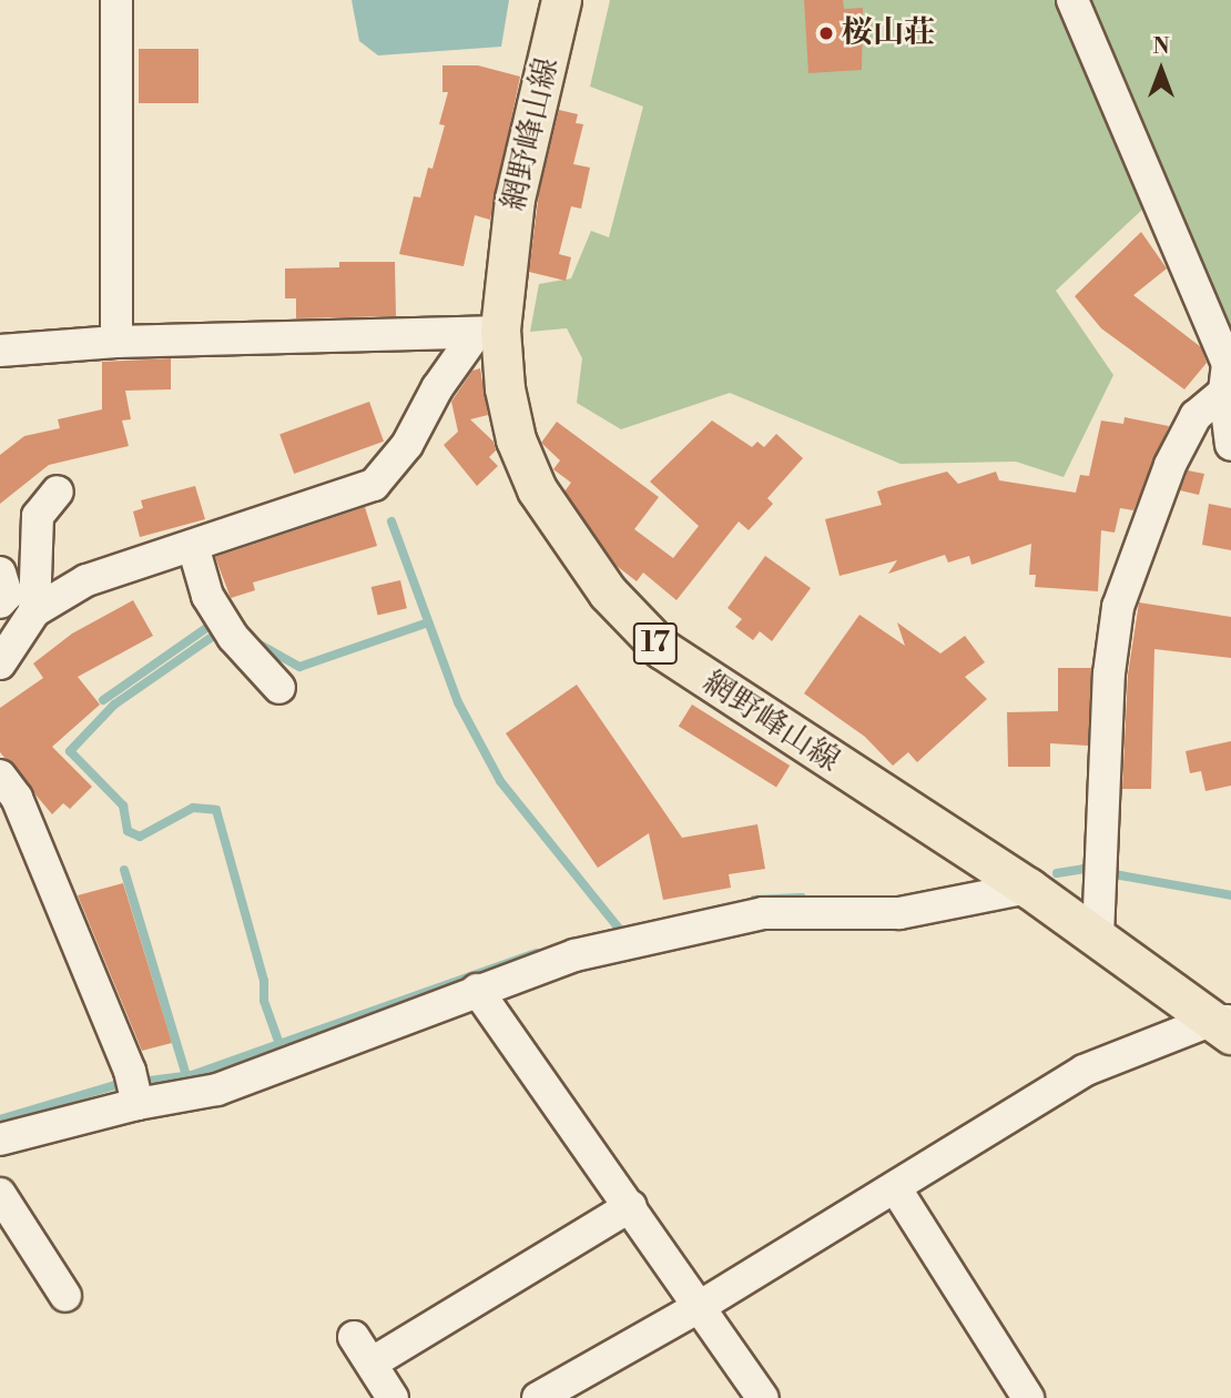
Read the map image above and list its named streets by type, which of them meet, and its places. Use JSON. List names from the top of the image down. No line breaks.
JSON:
{"streets":{"main road":["網野峰山線","17"]},"places":["桜山荘"],"north":"top"}
